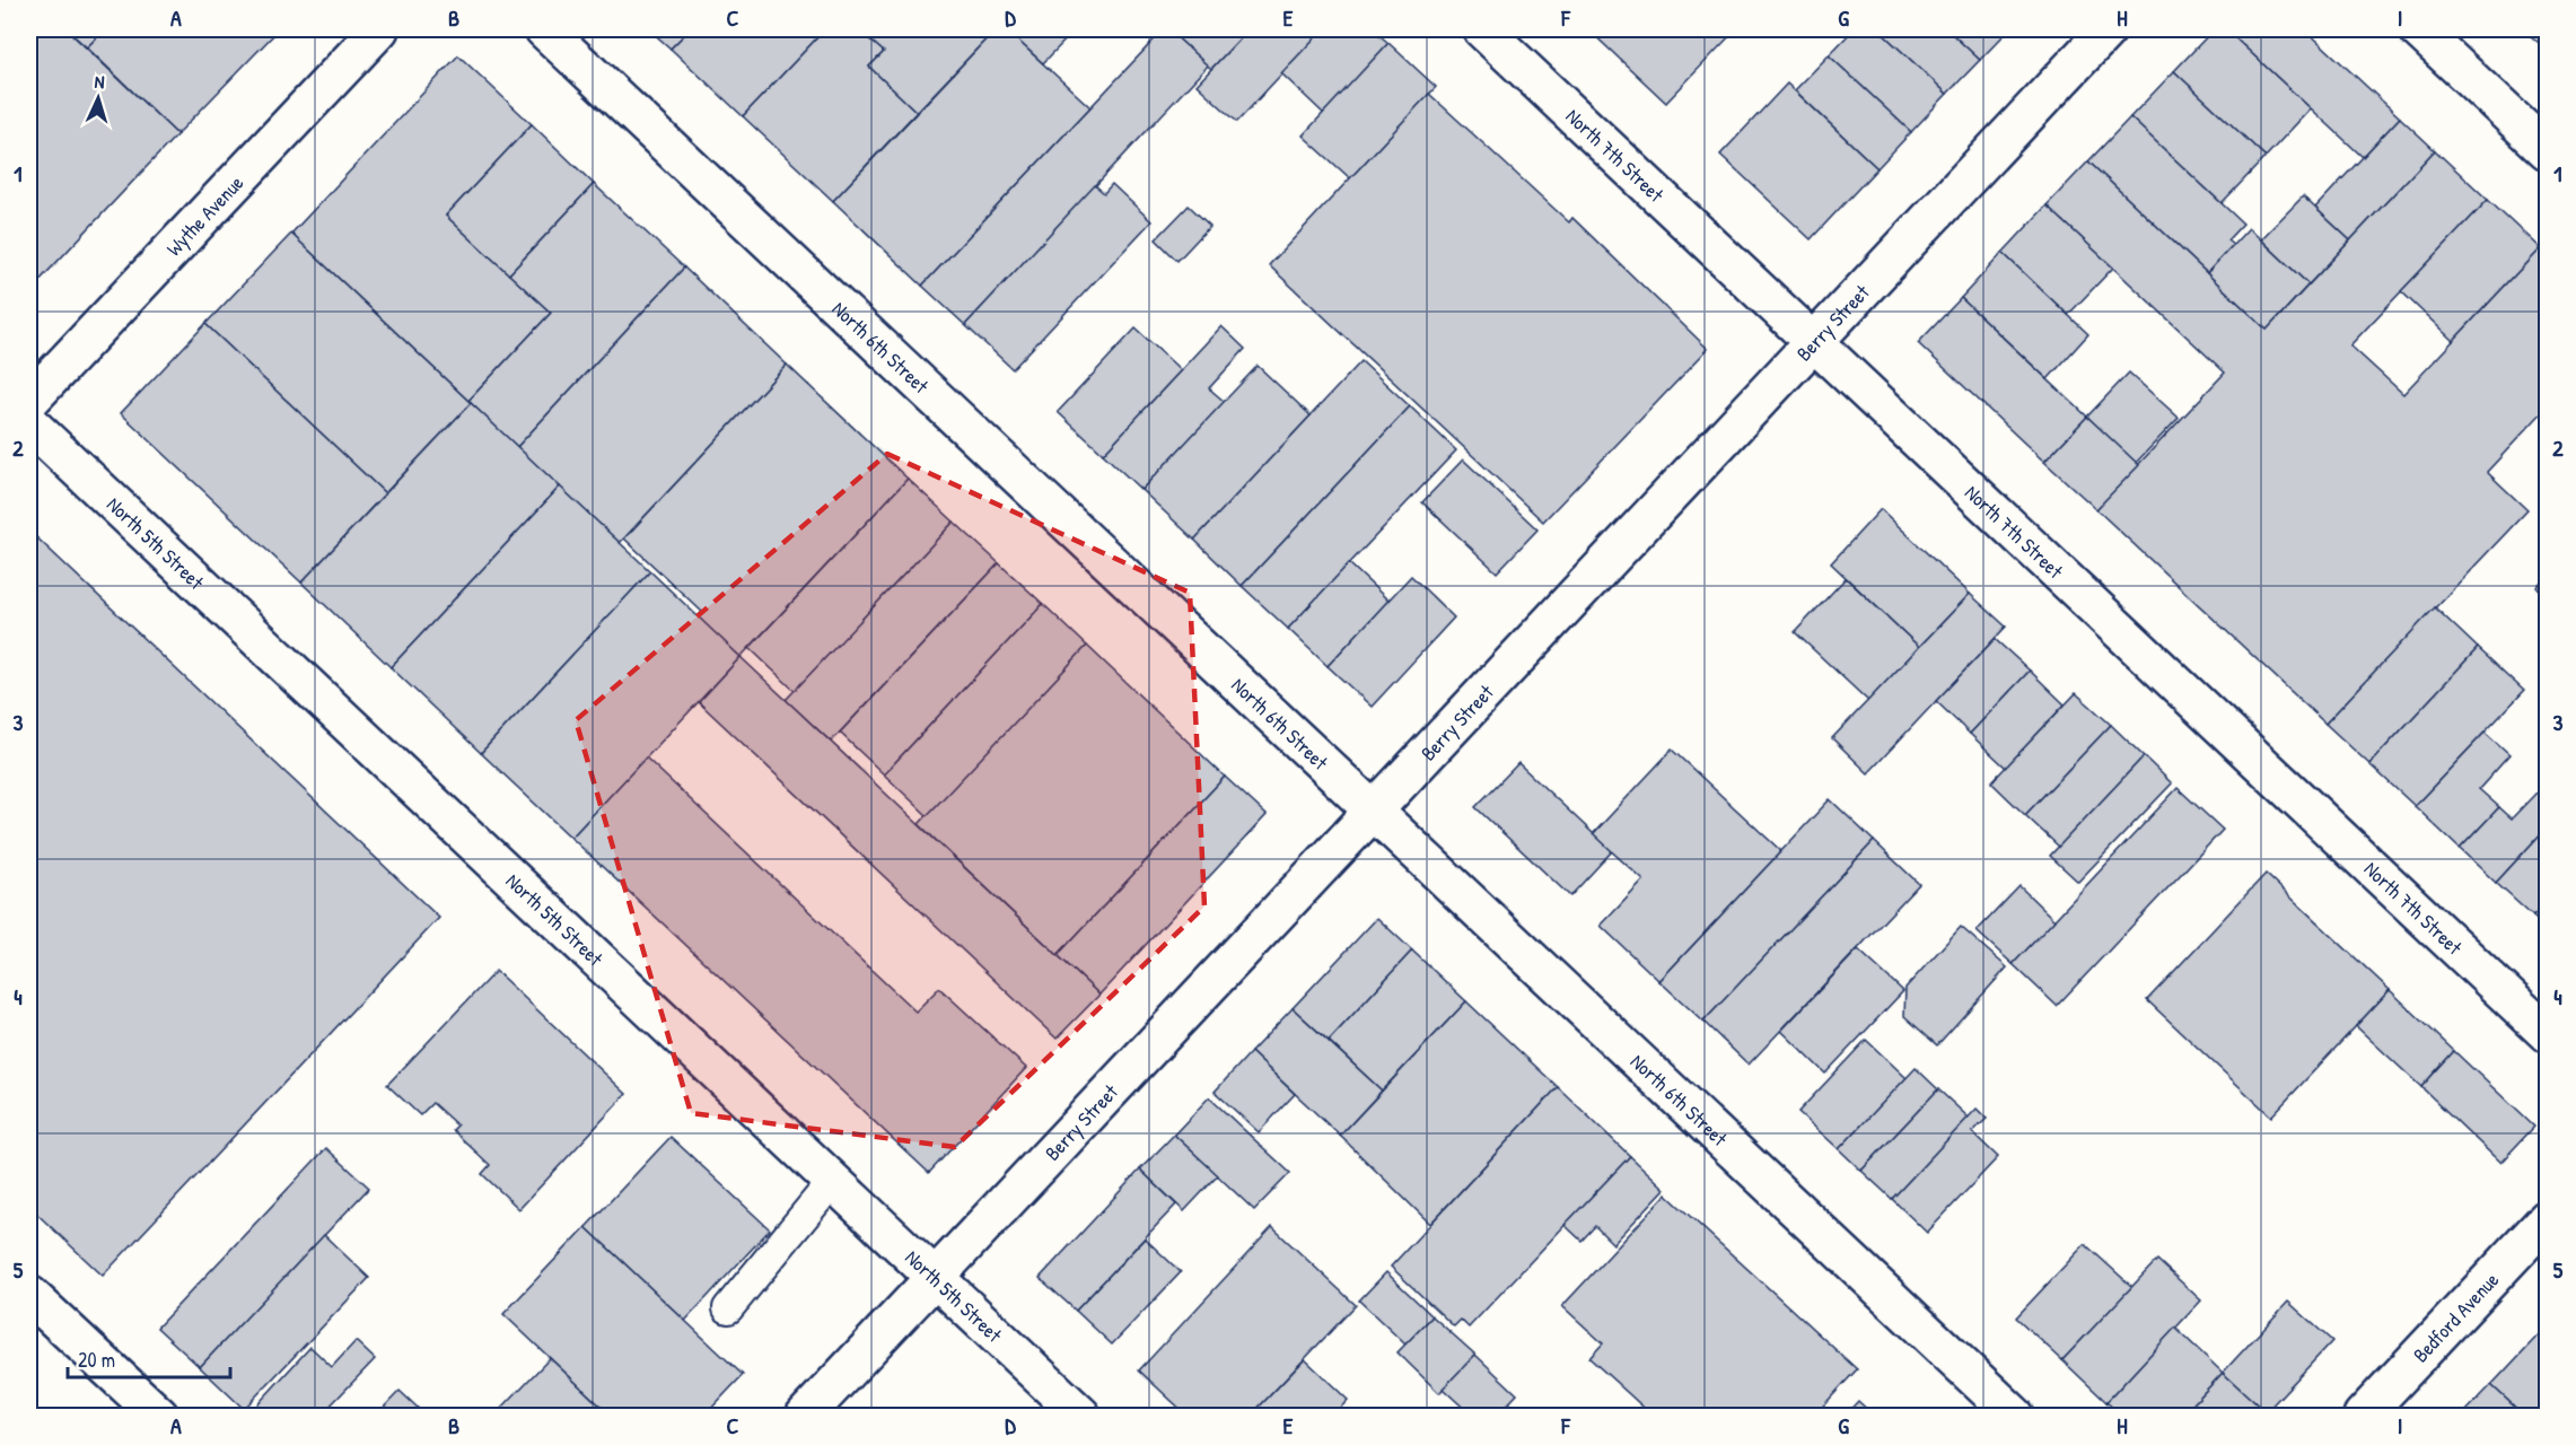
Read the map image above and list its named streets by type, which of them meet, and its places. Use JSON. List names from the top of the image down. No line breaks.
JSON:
{"streets":{"street":["North 7th Street","Wythe Avenue","Berry Street","North 6th Street","North 5th Street","Bedford Avenue"]},"crossings":[["North 7th Street","Berry Street"],["Berry Street","North 6th Street"],["Berry Street","North 5th Street"]],"scale_bar":"20 m","north":"top","grid":{"columns":["A","B","C","D","E","F","G","H","I"],"rows":["1","2","3","4","5"]}}
